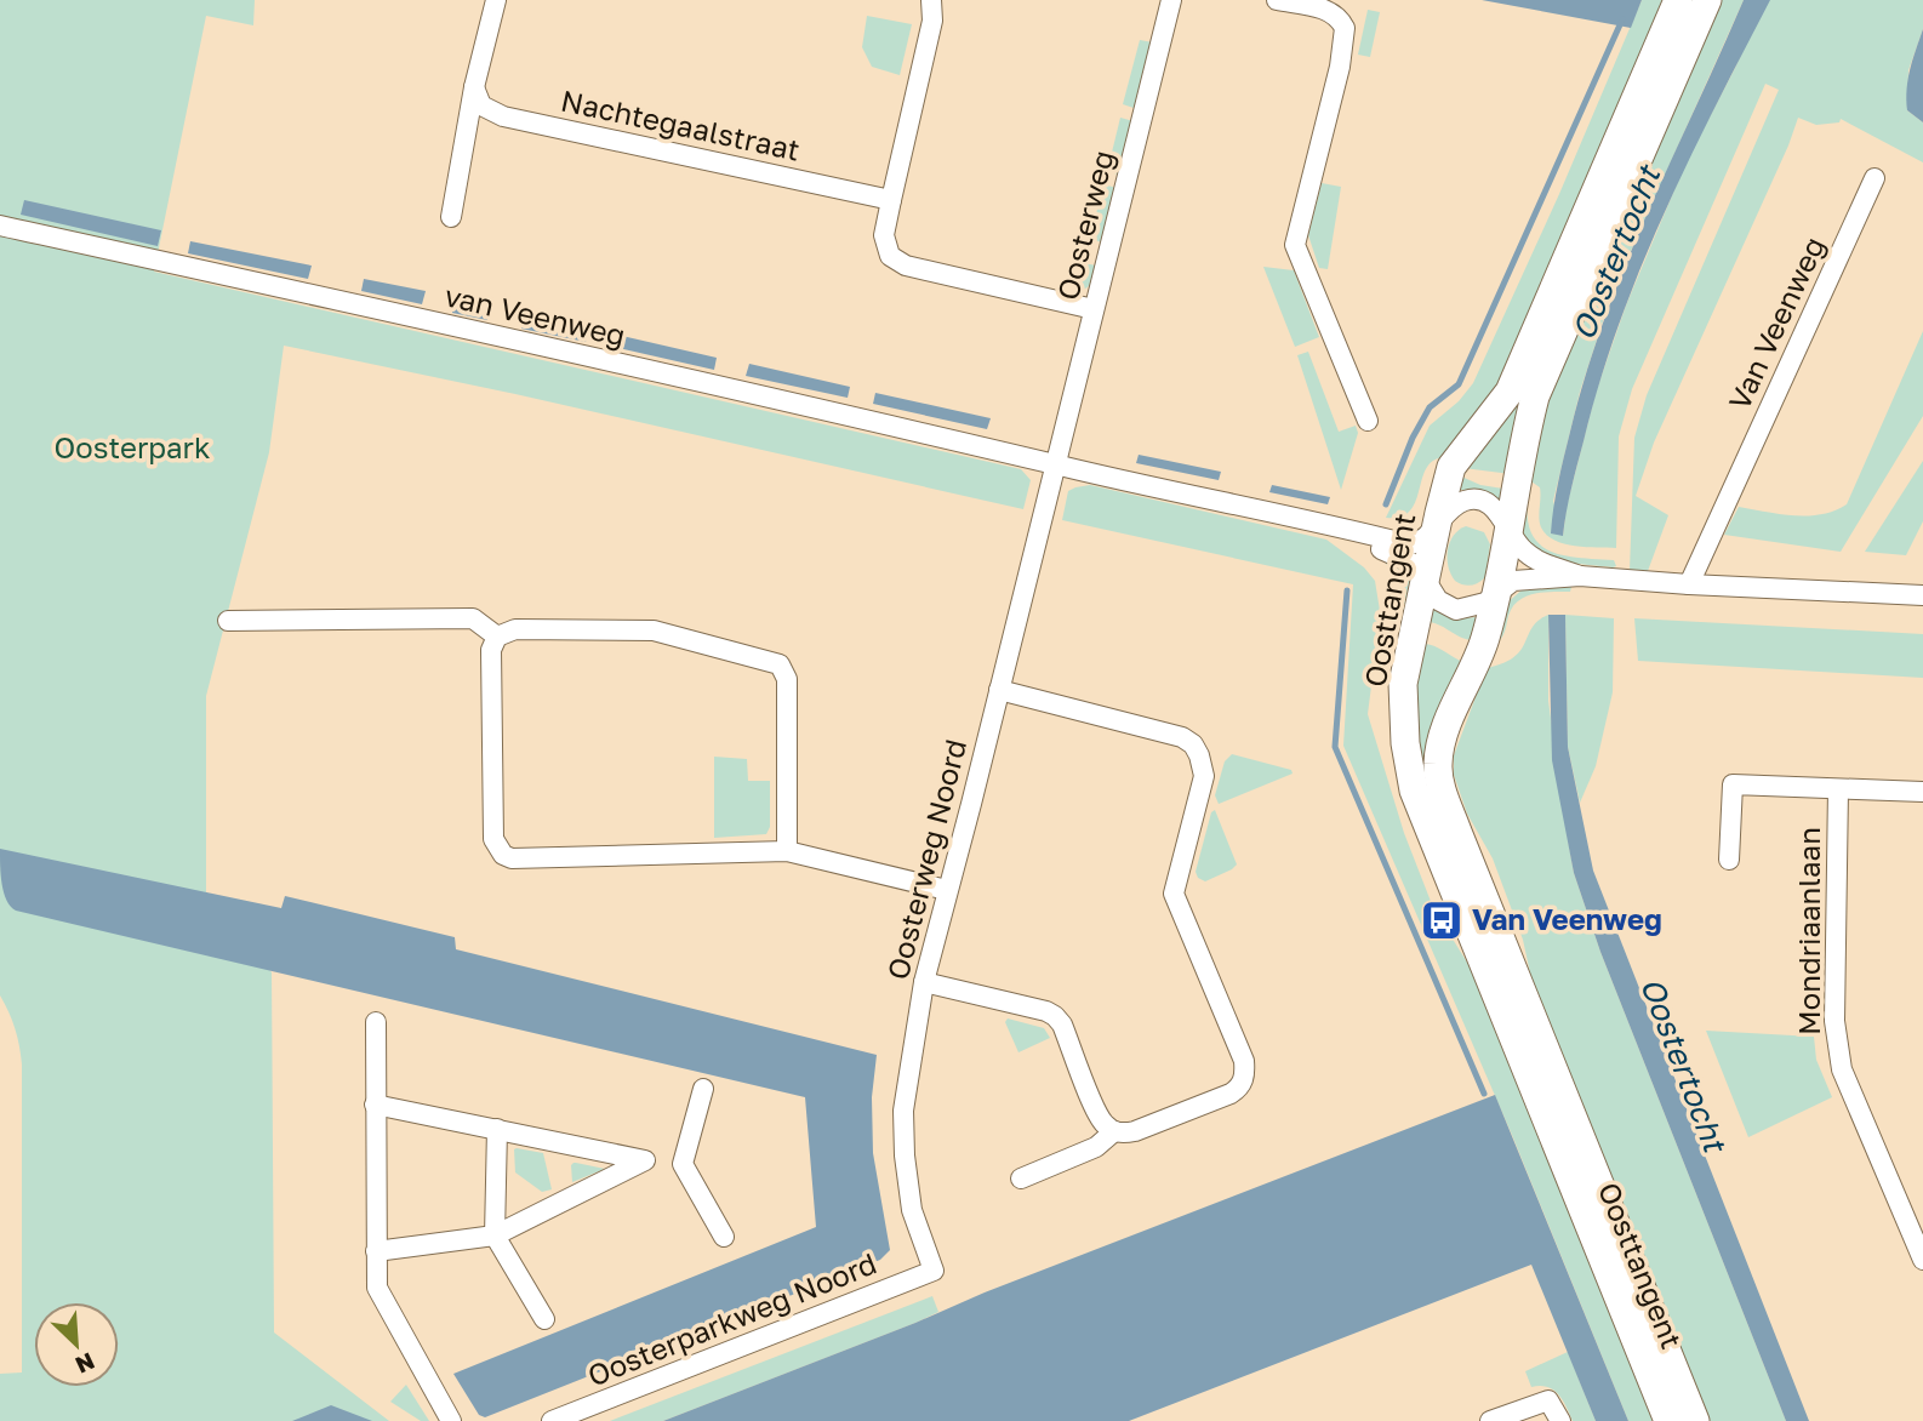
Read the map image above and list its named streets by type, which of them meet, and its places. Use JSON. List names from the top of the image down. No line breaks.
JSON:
{"streets":{"main road":["Oosttangent"],"street":["Nachtegaalstraat","Oosterweg","van Veenweg","Van Veenweg","Oosterweg Noord","Mondriaanlaan","Oosterparkweg Noord"]},"crossings":[["Oosterweg","van Veenweg"],["Oosterweg","Oosterweg Noord"],["van Veenweg","Oosterweg Noord"],["Oosterweg Noord","Oosterparkweg Noord"]],"water":["Oostertocht"],"parks":["Oosterpark"],"places":{"bus stop":["Van Veenweg"]},"north":"bottom right"}
